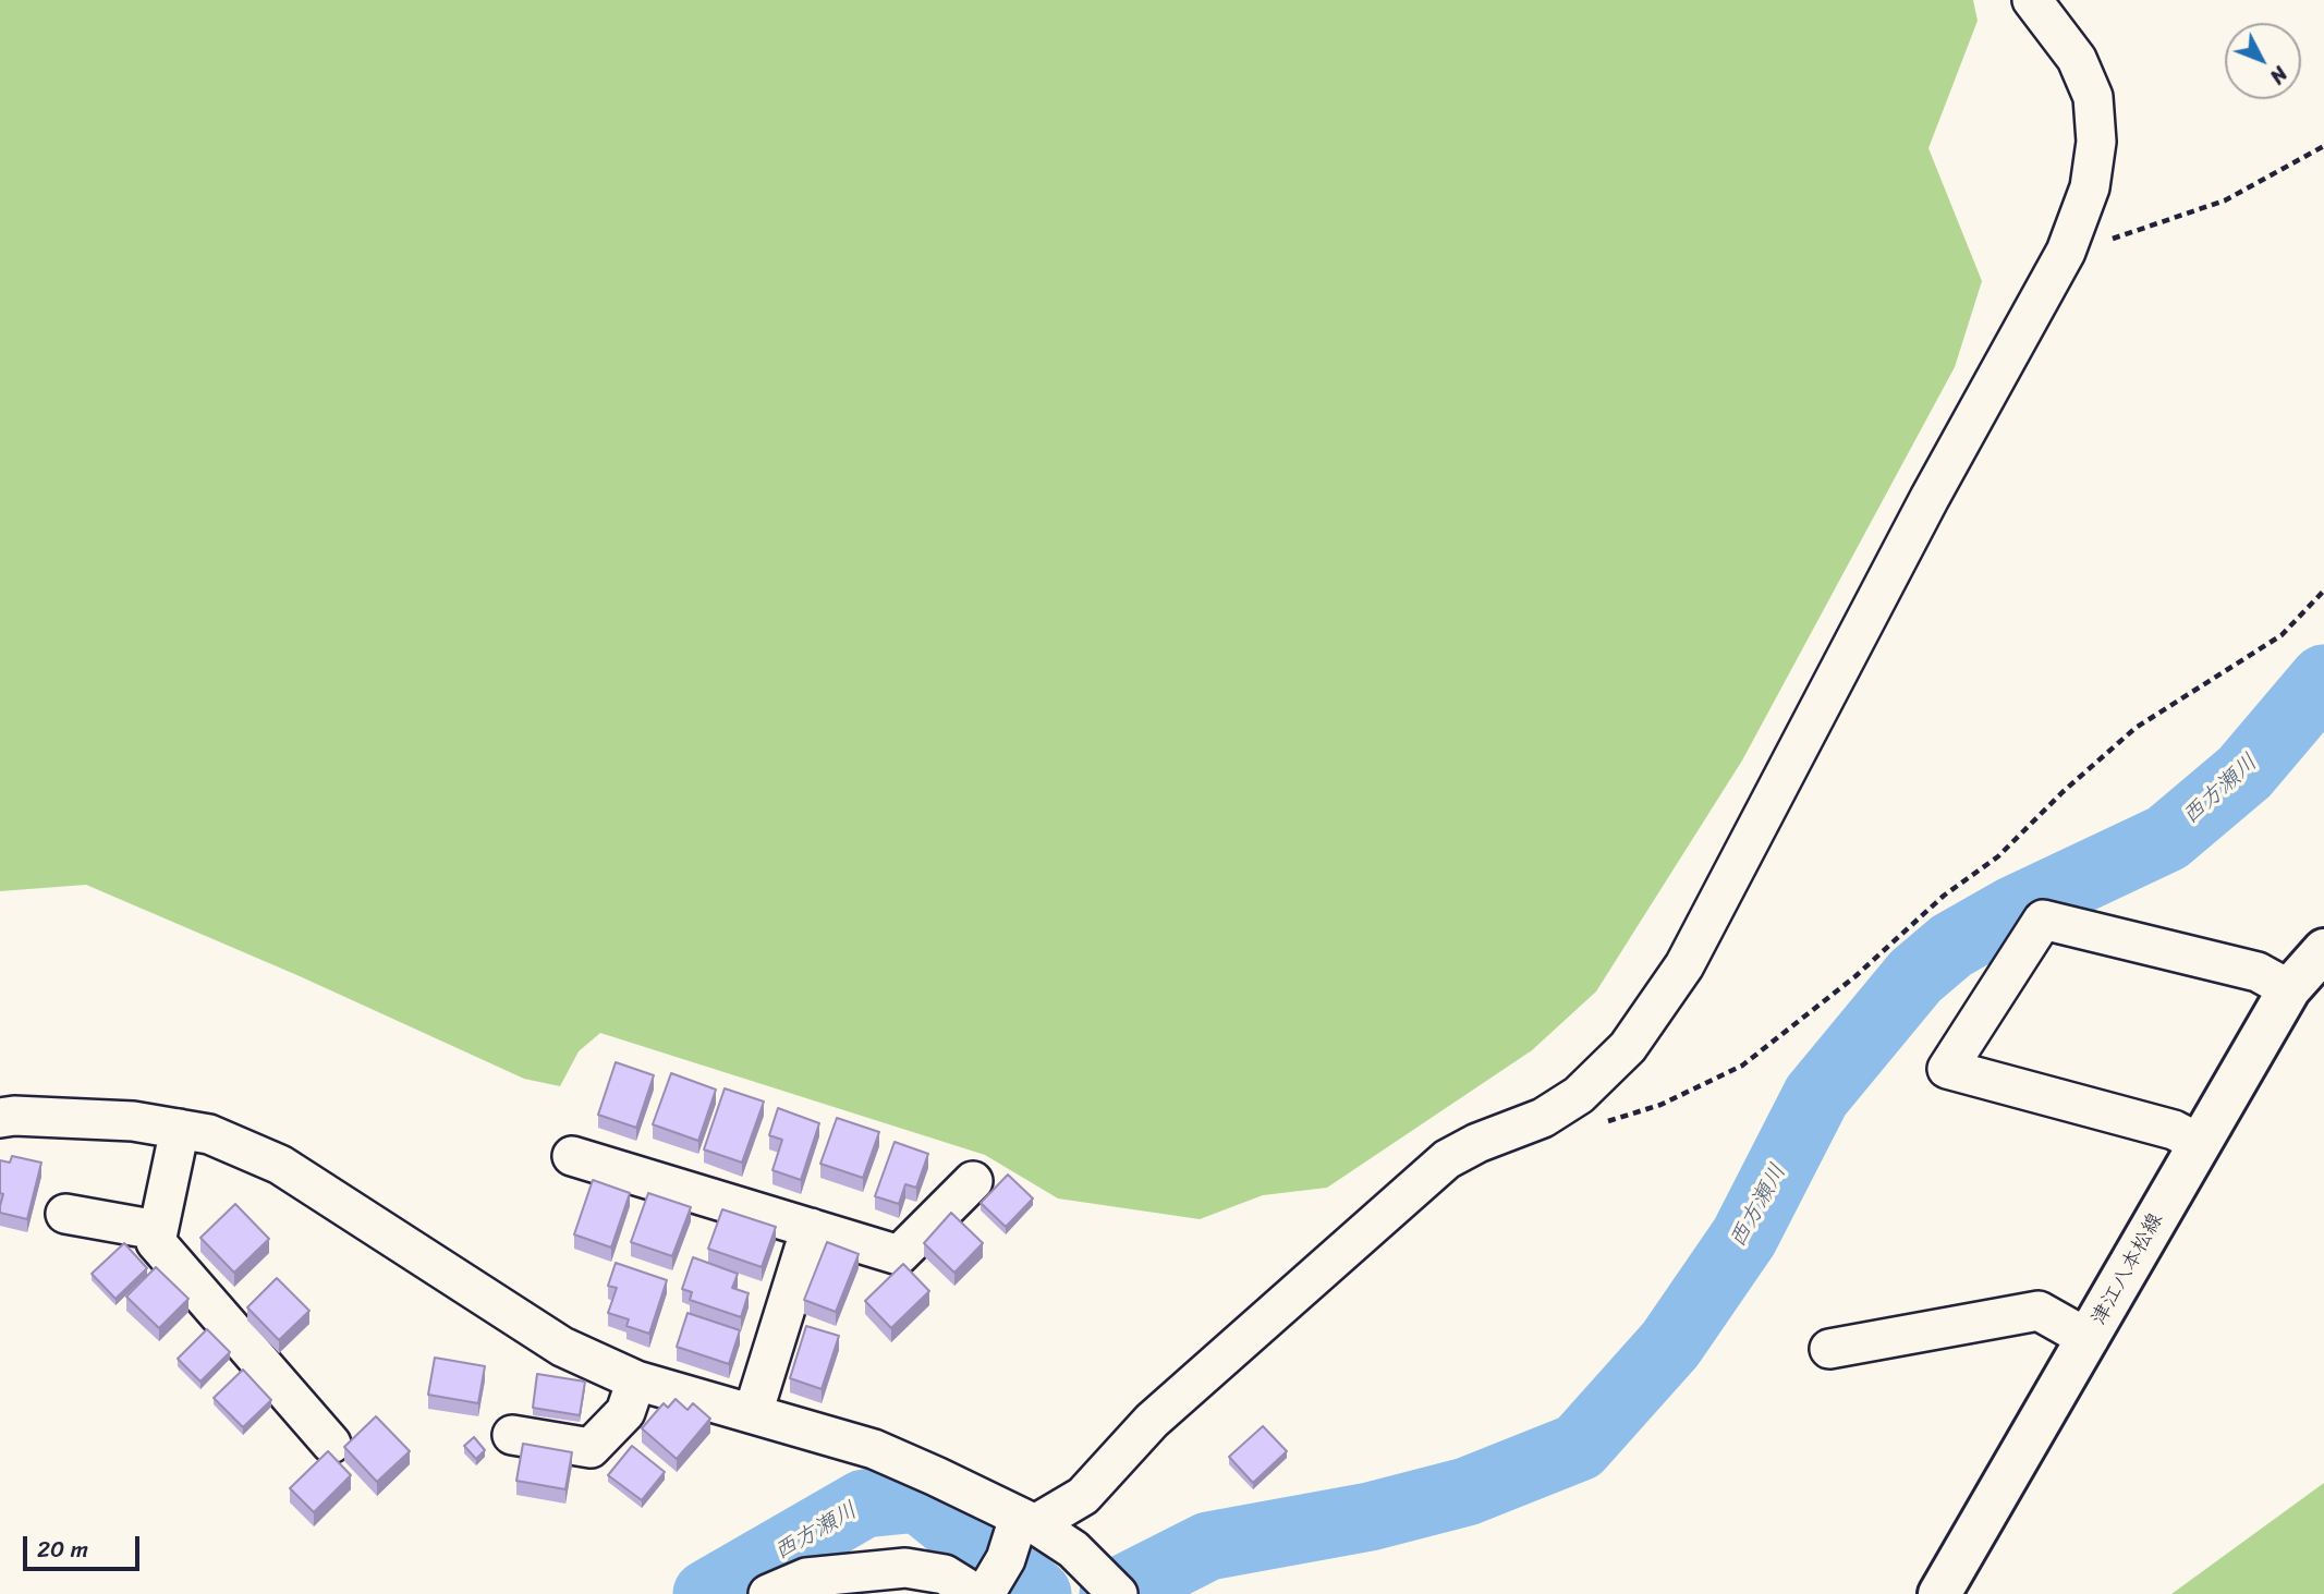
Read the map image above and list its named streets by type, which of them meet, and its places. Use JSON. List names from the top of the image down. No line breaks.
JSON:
{"streets":{"main road":["津江八本松線"]},"water":["西方瀬川"],"scale_bar":"20 m","north":"bottom right"}
